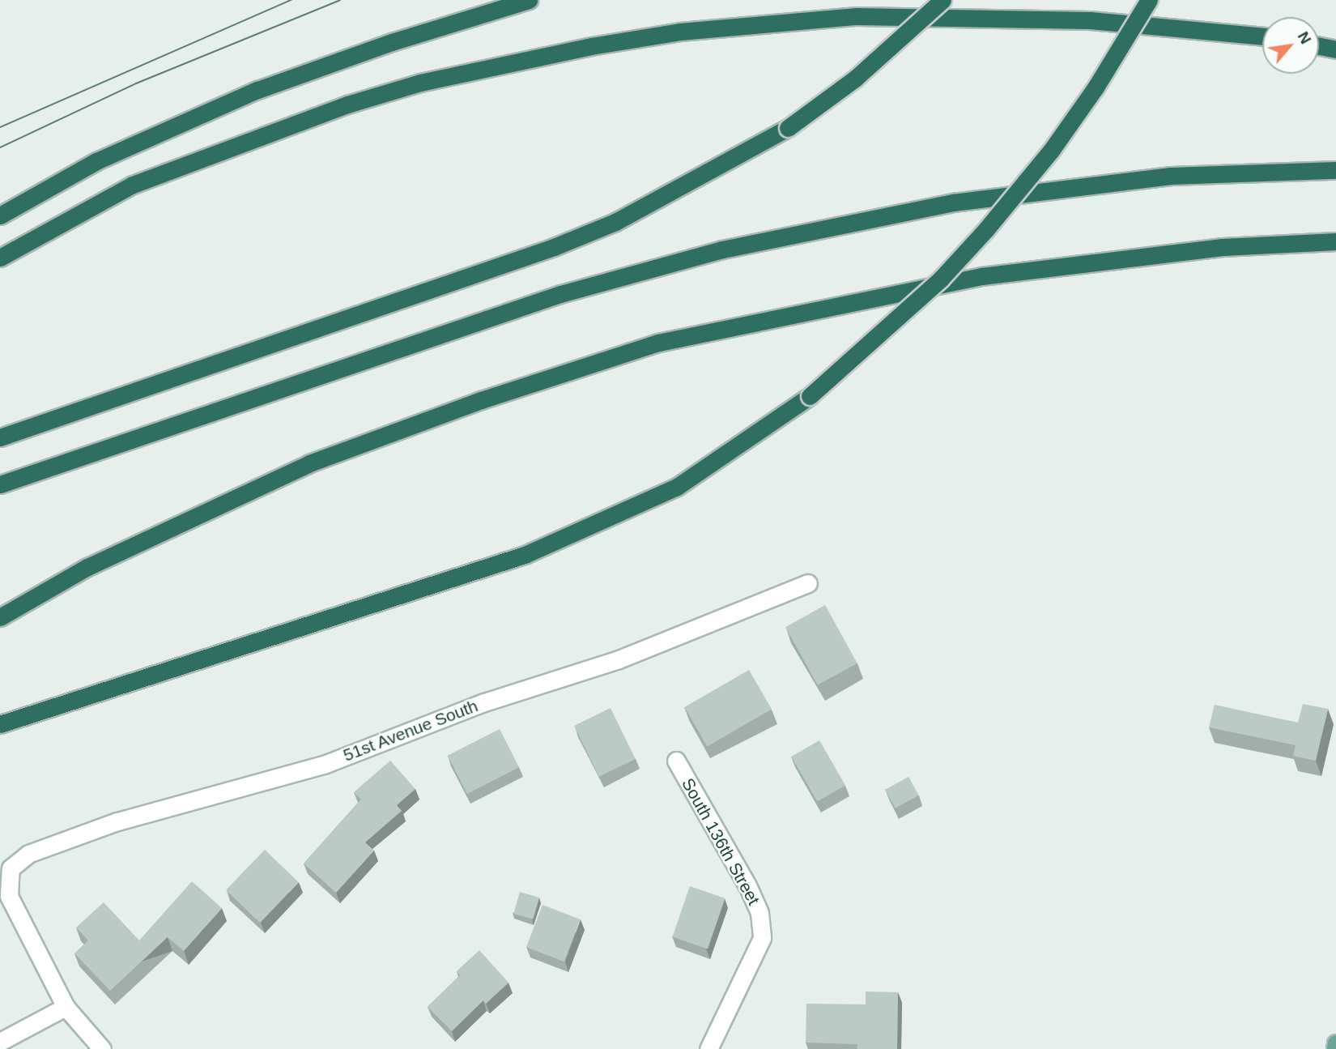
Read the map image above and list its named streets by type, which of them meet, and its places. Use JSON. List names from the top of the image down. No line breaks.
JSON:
{"streets":{"street":["51st Avenue South","South 136th Street"]},"north":"top right"}
